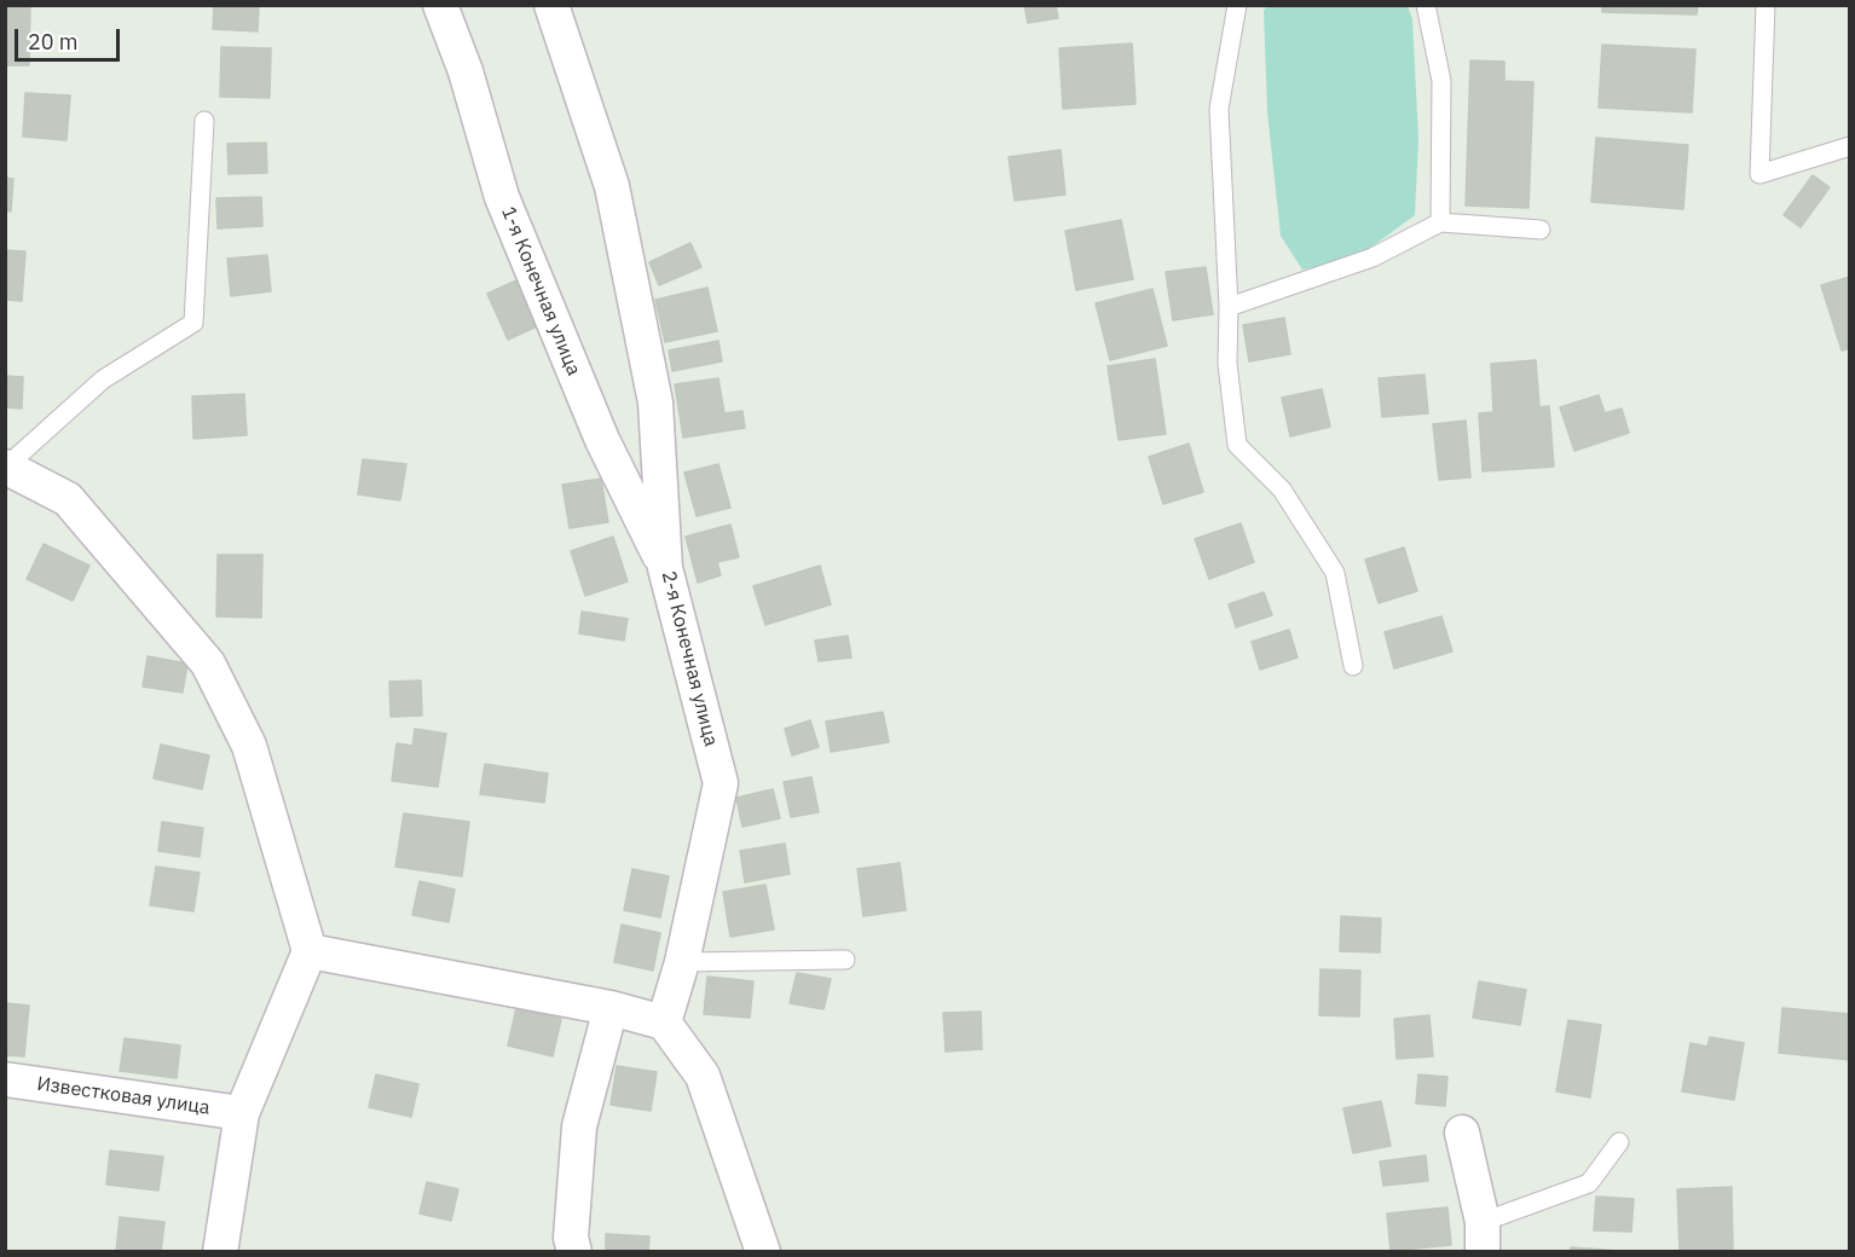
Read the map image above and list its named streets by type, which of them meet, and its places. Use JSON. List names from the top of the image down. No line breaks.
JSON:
{"streets":{"street":["1-я Конечная улица","2-я Конечная улица","Известковая улица"]},"crossings":[["1-я Конечная улица","2-я Конечная улица"]],"scale_bar":"20 m"}
